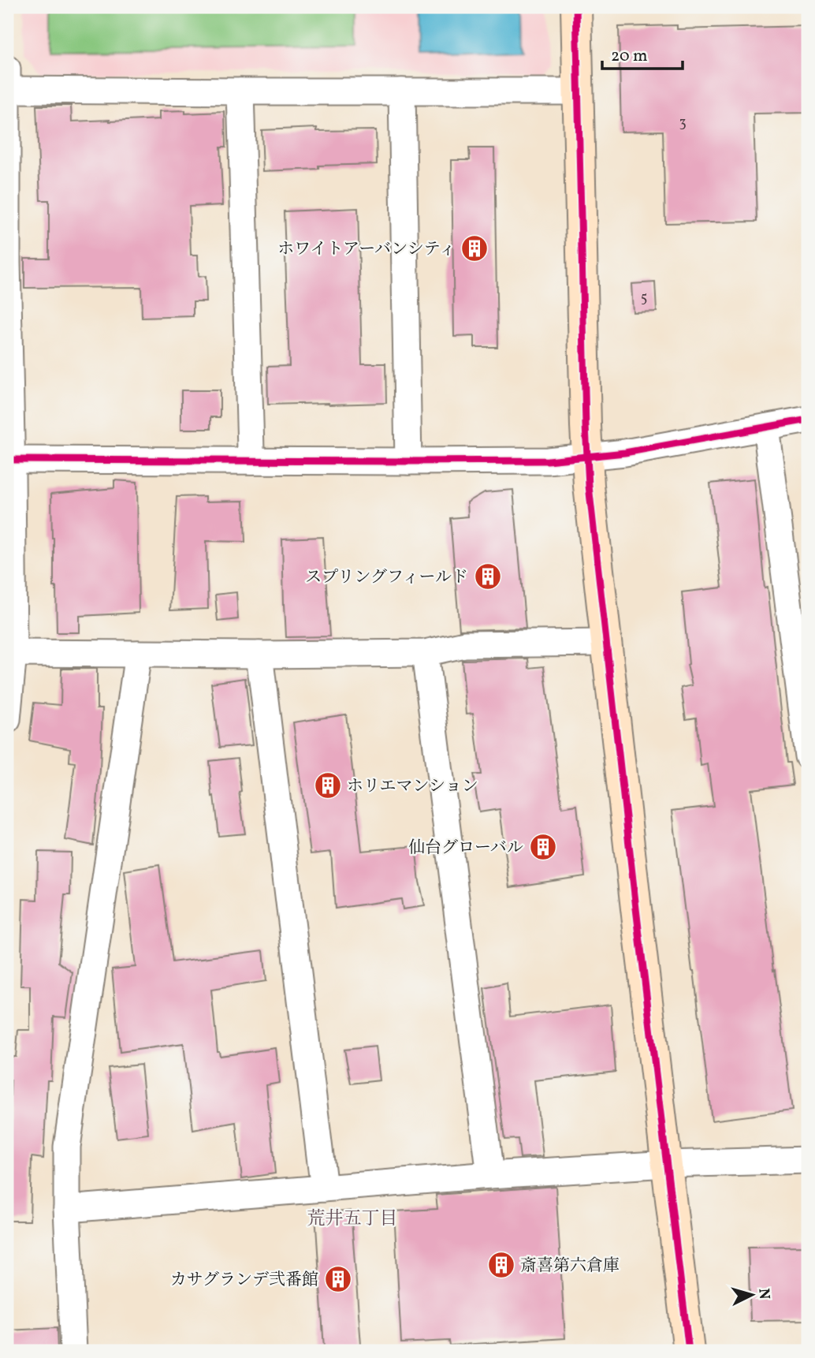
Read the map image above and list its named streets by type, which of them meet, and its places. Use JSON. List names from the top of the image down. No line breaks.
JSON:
{"districts":["荒井五丁目"],"places":{"building":["ホワイトアーバンシティ","スプリングフィールド","ホリエマンション","仙台グローバル","斎喜第六倉庫","カサグランデ弐番館"]},"house_numbers":["3","5"],"scale_bar":"20 m","north":"right"}
